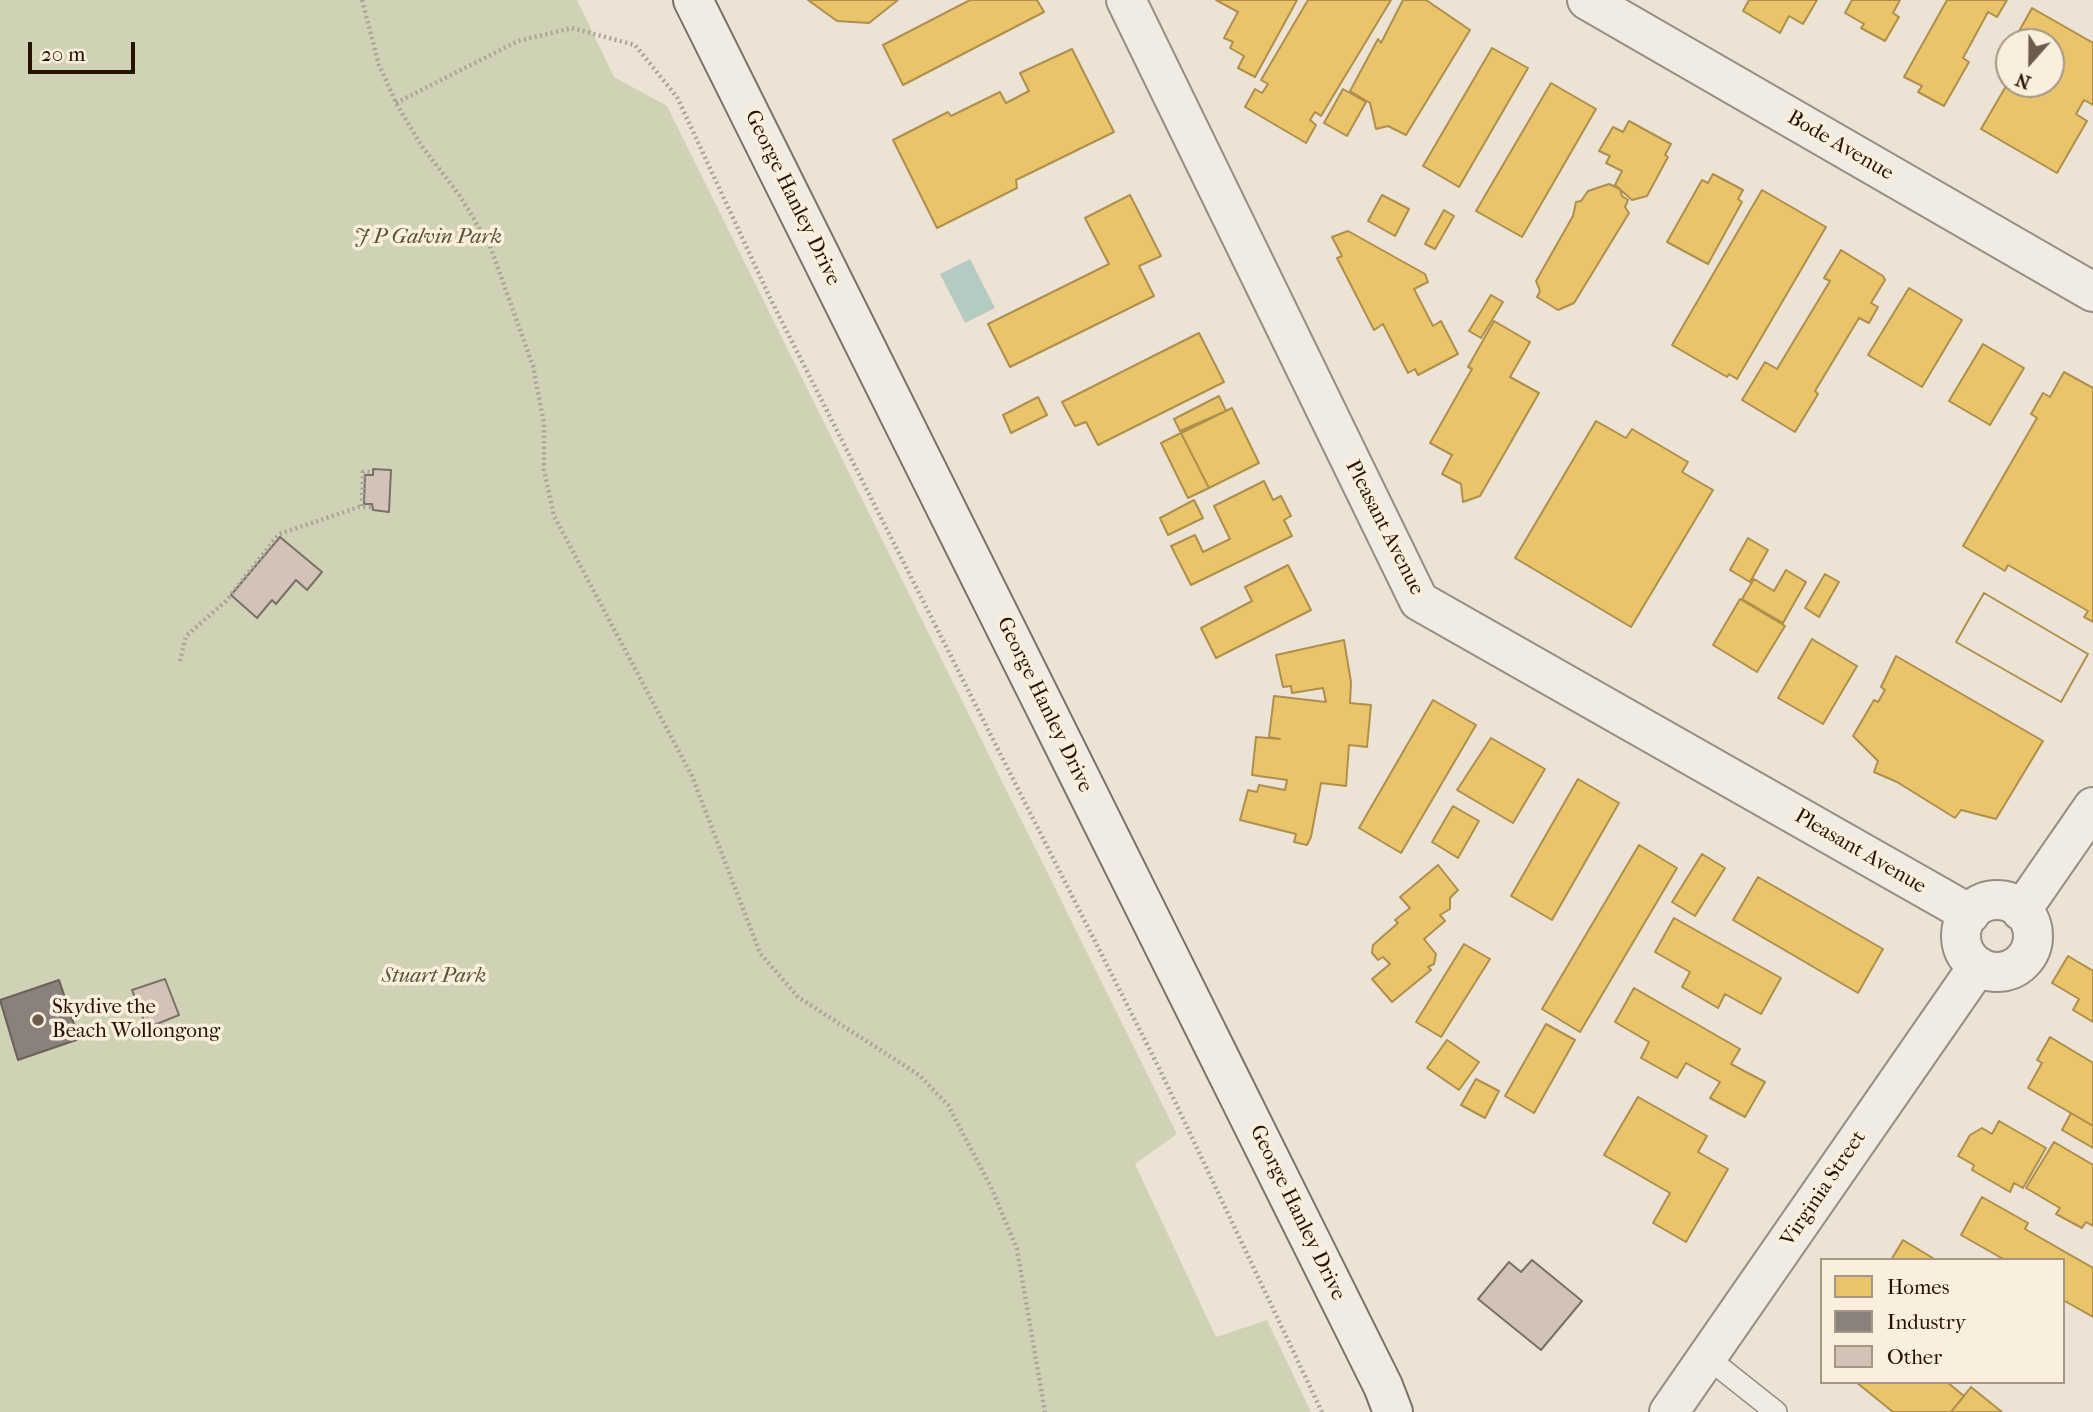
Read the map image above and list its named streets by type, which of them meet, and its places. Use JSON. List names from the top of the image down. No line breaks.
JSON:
{"streets":{"street":["Bode Avenue","George Hanley Drive","Pleasant Avenue","Virginia Street"]},"crossings":[["Pleasant Avenue","Virginia Street"]],"parks":["J P Galvin Park","Stuart Park"],"places":["Skydive the Beach Wollongong"],"legend":["Homes","Industry","Other"],"scale_bar":"20 m","north":"bottom"}
